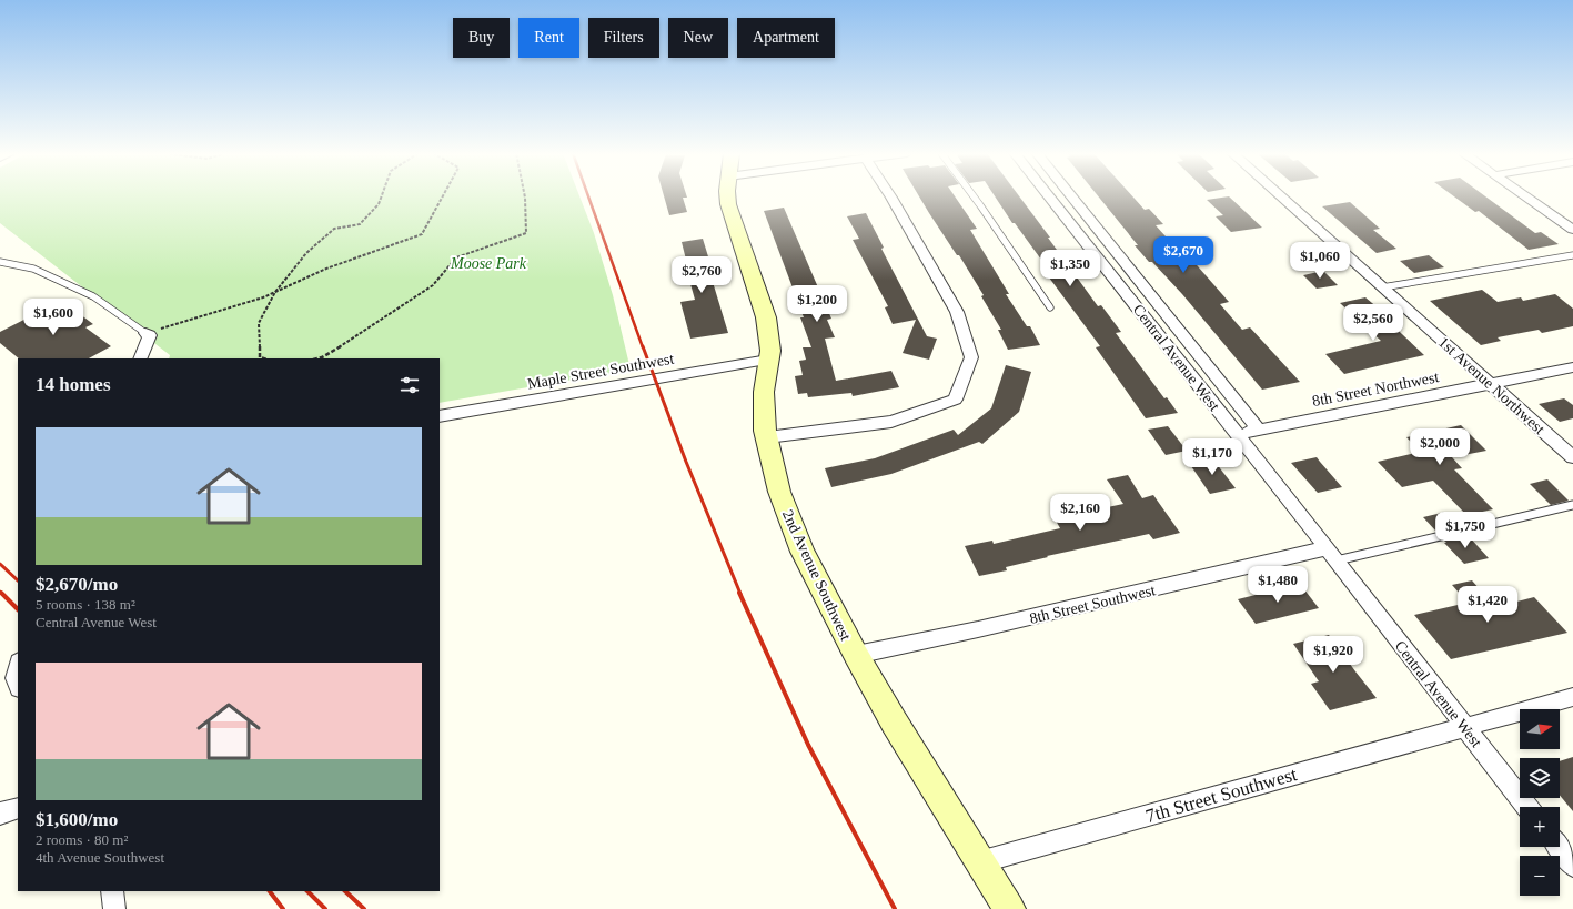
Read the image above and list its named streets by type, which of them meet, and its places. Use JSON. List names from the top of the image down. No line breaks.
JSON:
{"streets":{"street":["Central Avenue West","Maple Street Southwest","1st Avenue Northwest","8th Street Northwest","2nd Avenue Southwest","8th Street Southwest","7th Street Southwest"]},"crossings":[["Central Avenue West","8th Street Northwest"],["Central Avenue West","8th Street Southwest"],["Central Avenue West","7th Street Southwest"],["Maple Street Southwest","2nd Avenue Southwest"],["1st Avenue Northwest","8th Street Northwest"],["2nd Avenue Southwest","8th Street Southwest"],["2nd Avenue Southwest","7th Street Southwest"]],"parks":["Moose Park"],"north":"right","page":{"chip":["Buy","Rent","Filters","New","Apartment"],"price":["$2,670","$1,060","$1,350","$2,760","$1,200","$1,600","$2,560","$2,000","$1,170","$2,160","$1,750","$1,480","$1,420","$1,920"],"heading":"14 homes","list":[{"name":"$2,670/mo","note":"5 rooms · 138 m² · Central Avenue West"},{"name":"$1,600/mo","note":"2 rooms · 80 m² · 4th Avenue Southwest"}],"map_buttons":["+","−"]}}
